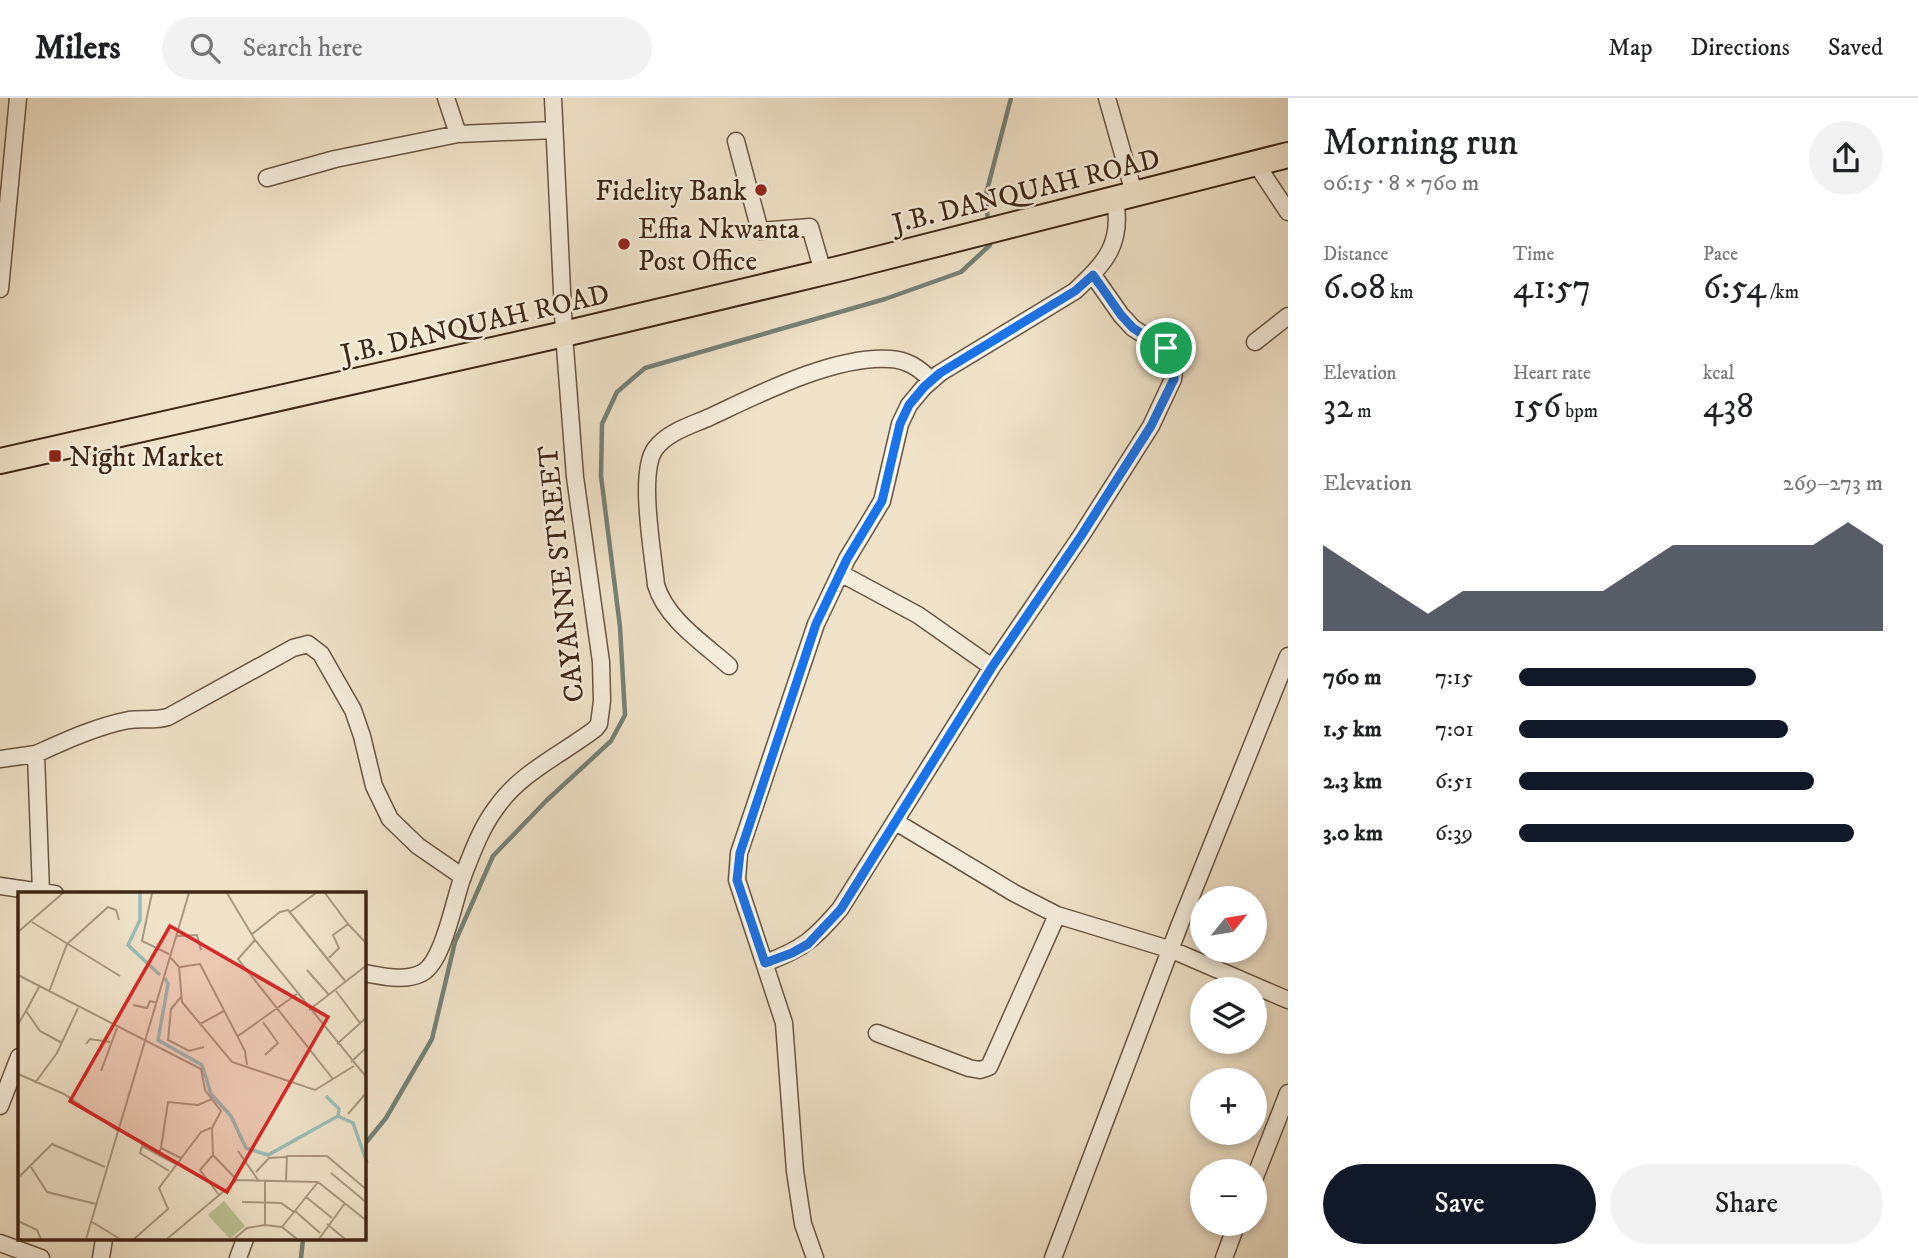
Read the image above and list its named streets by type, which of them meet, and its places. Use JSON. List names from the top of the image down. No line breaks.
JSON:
{"streets":{"highway":["J.B. DANQUAH ROAD"],"street":["CAYANNE STREET"]},"crossings":[["J.B. DANQUAH ROAD","CAYANNE STREET"]],"places":{"other":["Fidelity Bank","Effia Nkwanta Post Office"],"transit":["Night Market"]},"north":"top right","page":{"header":"Milers","search":"Search here","nav":["Map","Directions","Saved"],"heading":["Morning run","06:15 · 8 × 760 m"],"stats":[["Distance","6.08 km"],["Time","41:57"],["Pace","6:54 /km"],["Elevation","32 m"],["Heart rate","156 bpm"],["kcal","438"]],"chart":["Elevation","269–273 m"],"list":[{"name":"760 m","note":"7:15"},{"name":"1.5 km","note":"7:01"},{"name":"2.3 km","note":"6:51"},{"name":"3.0 km","note":"6:39"}],"map_buttons":["+","−"],"buttons":["Save","Share"]}}
